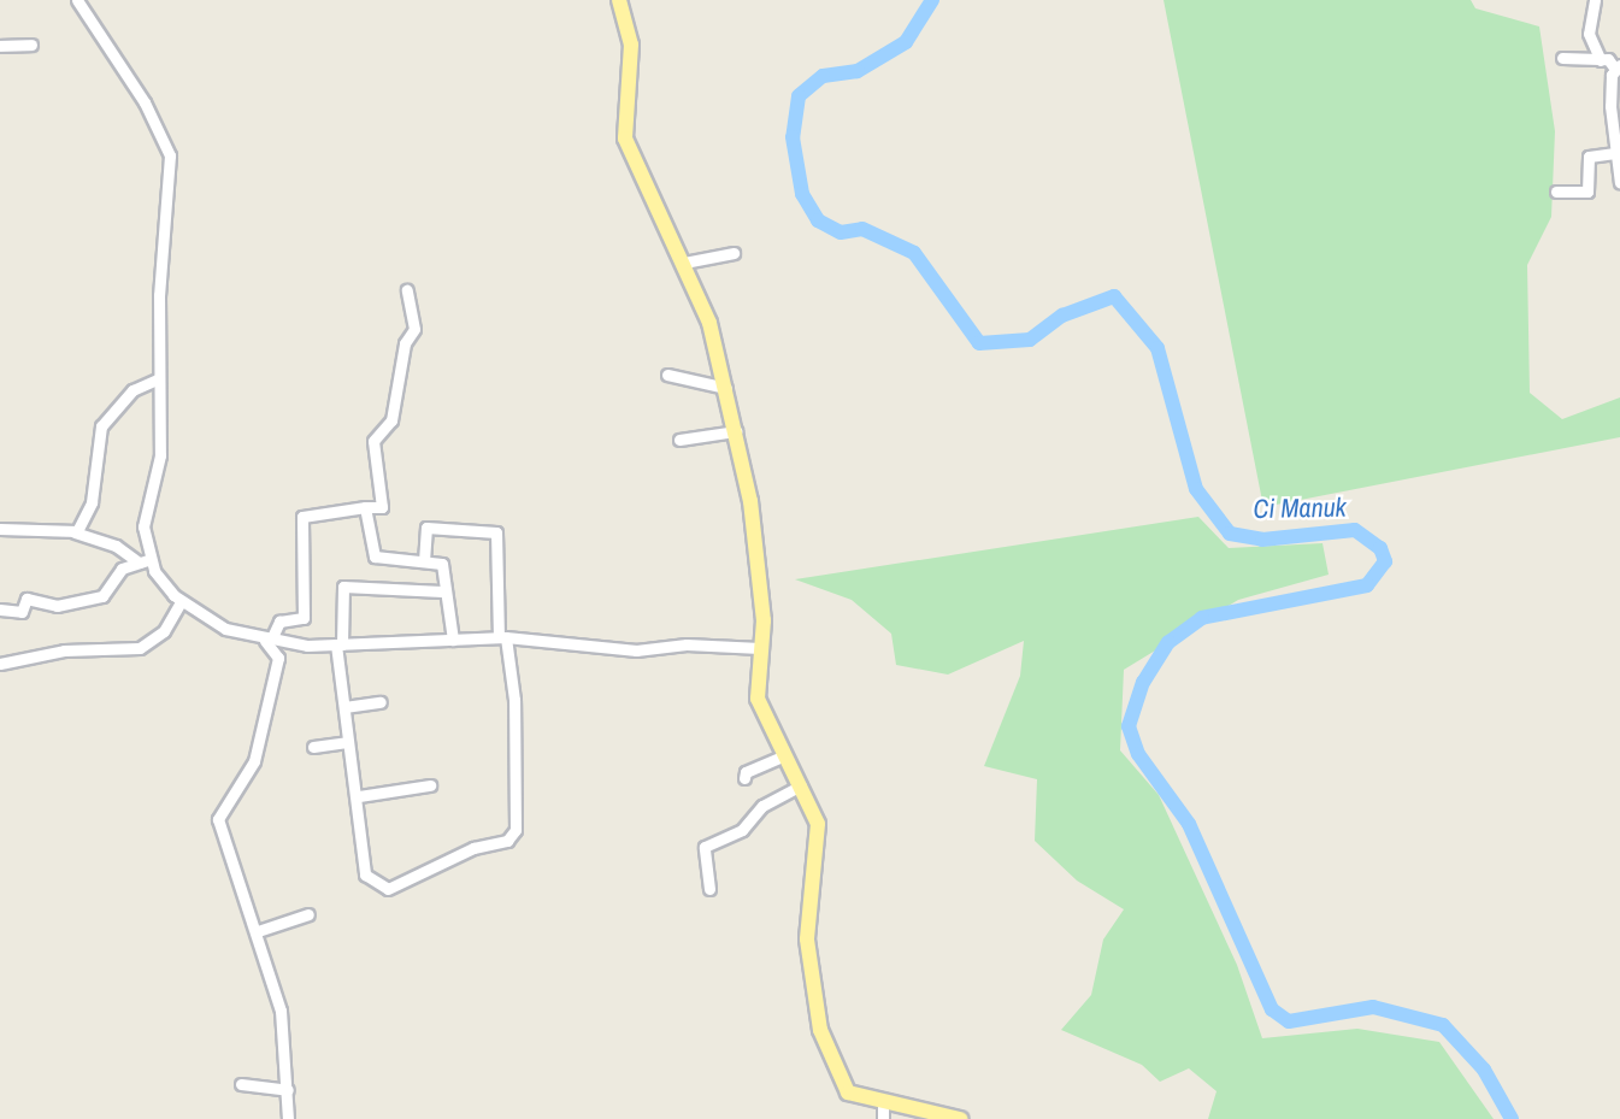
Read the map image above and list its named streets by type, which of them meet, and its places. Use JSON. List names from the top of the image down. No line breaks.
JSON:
{"water":["Ci Manuk"]}
